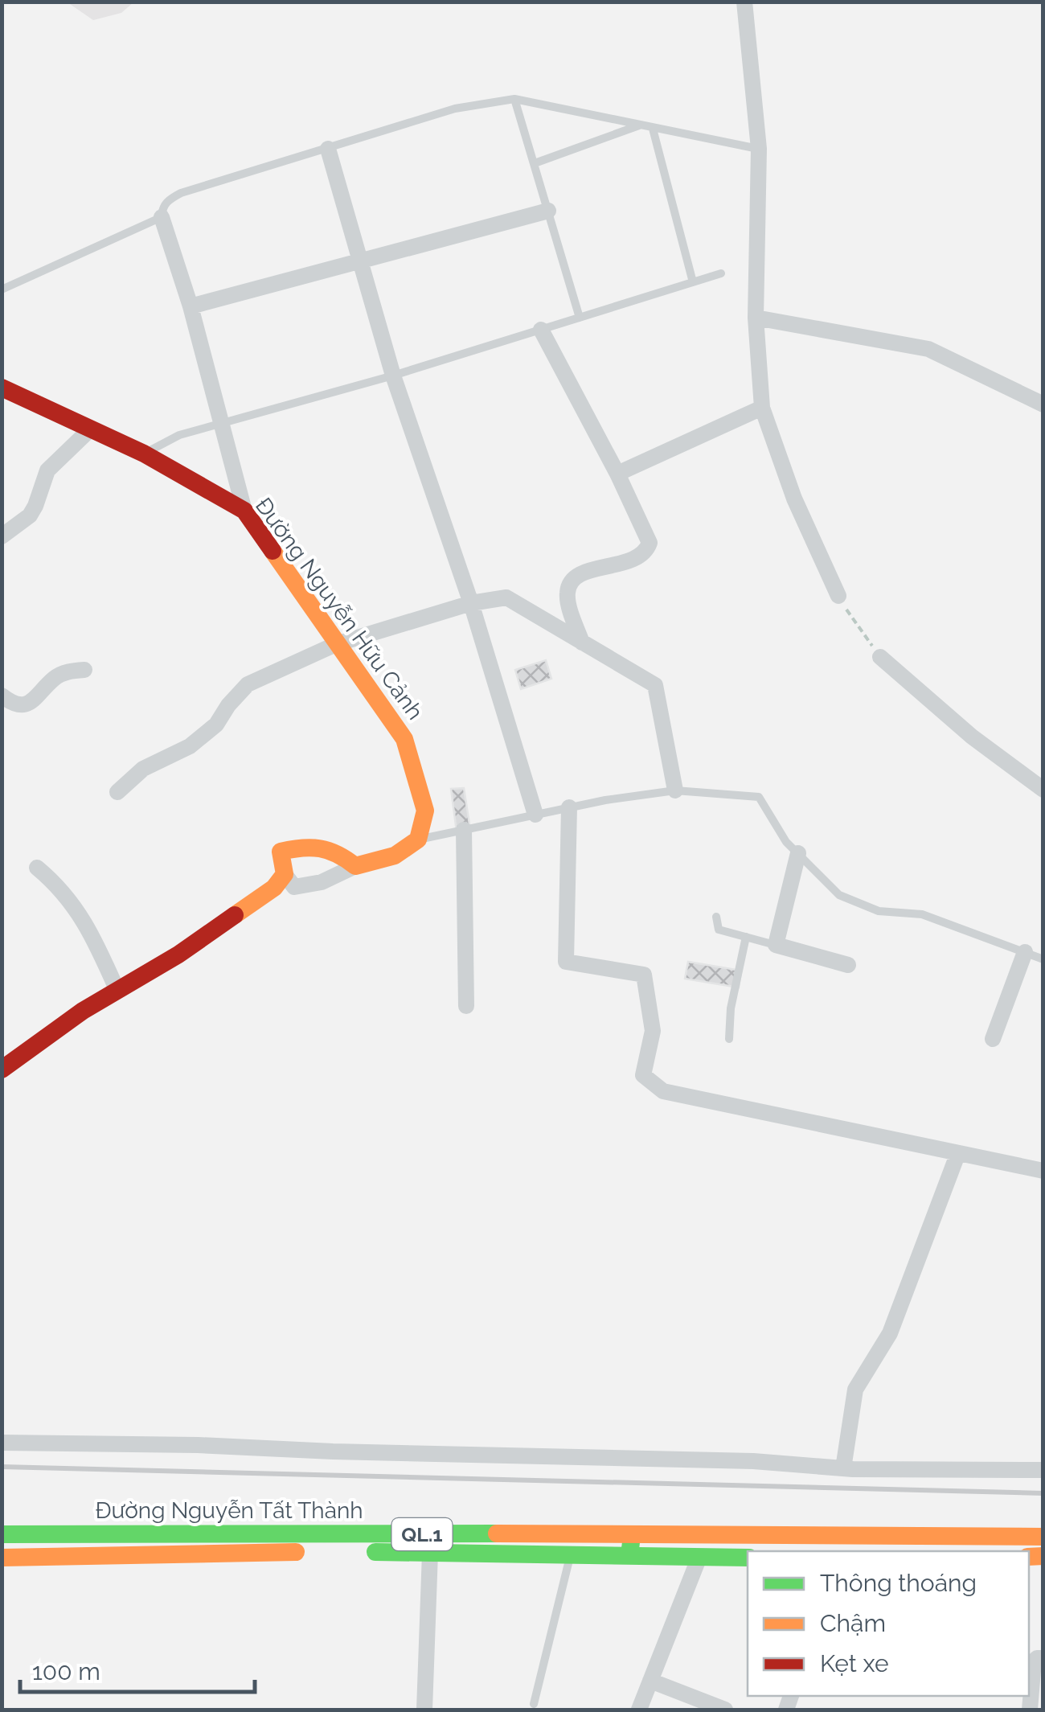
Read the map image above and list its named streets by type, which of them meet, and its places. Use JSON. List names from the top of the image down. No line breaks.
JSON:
{"streets":{"main road":["Đường Nguyễn Hữu Cảnh","Đường Nguyễn Tất Thành","QL.1"]},"legend":["Thông thoáng","Chậm","Kẹt xe"],"scale_bar":"100 m"}
